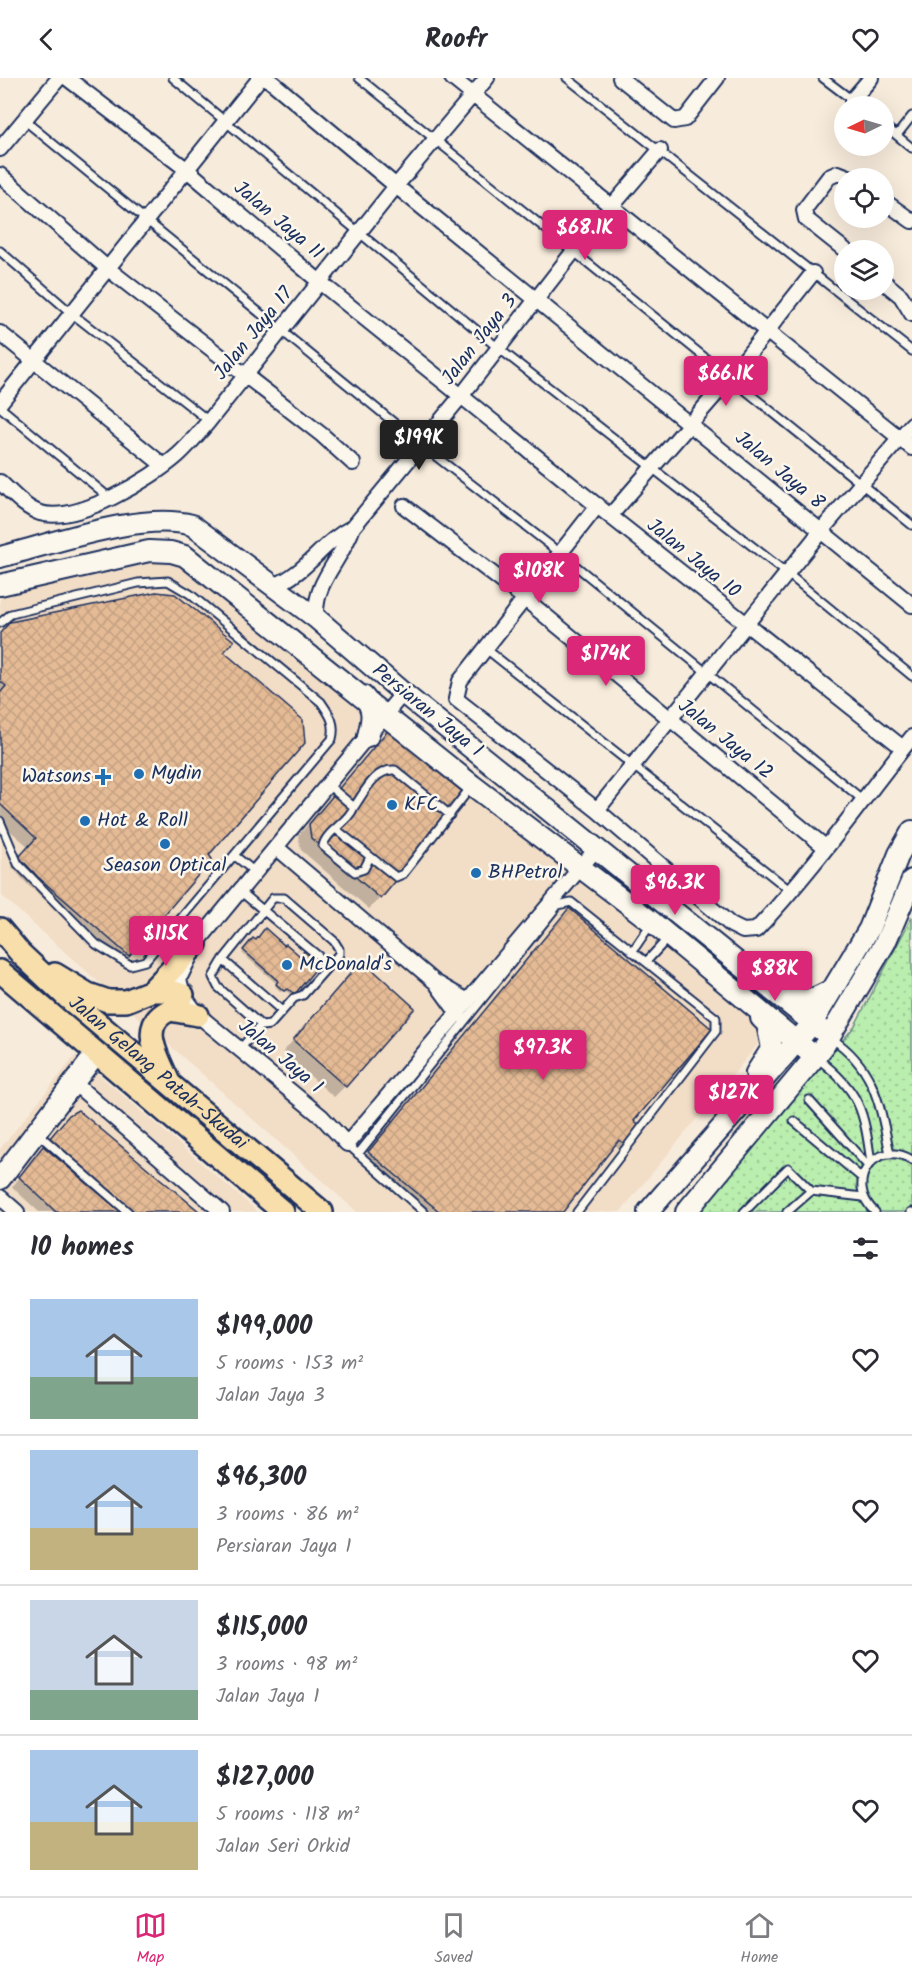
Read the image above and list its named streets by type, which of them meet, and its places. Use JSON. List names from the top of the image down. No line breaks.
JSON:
{"streets":{"main road":["Persiaran Jaya 1","Jalan Gelang Patah-Skudai"],"street":["Jalan Jaya 11","Jalan Jaya 17","Jalan Jaya 3","Jalan Jaya 8","Jalan Jaya 10","Jalan Jaya 12","Jalan Jaya 1"]},"crossings":[["Jalan Jaya 11","Jalan Jaya 17"],["Jalan Jaya 11","Jalan Jaya 3"],["Jalan Jaya 11","Jalan Jaya 10"],["Jalan Jaya 17","Jalan Jaya 8"],["Jalan Jaya 3","Jalan Jaya 8"],["Jalan Jaya 3","Jalan Jaya 10"]],"places":{"other":["Mydin","KFC","Hot & Roll","Season Optical","BHPetrol","McDonald's"],"health":["Watsons"]},"north":"left","page":{"header":"Roofr","price":["$68.1K","$66.1K","$199K","$108K","$174K","$96.3K","$115K","$88K","$97.3K","$127K"],"heading":"10 homes","list":[{"name":"$199,000","note":"5 rooms · 153 m² · Jalan Jaya 3"},{"name":"$96,300","note":"3 rooms · 86 m² · Persiaran Jaya 1"},{"name":"$115,000","note":"3 rooms · 98 m² · Jalan Jaya 1"},{"name":"$127,000","note":"5 rooms · 118 m² · Jalan Seri Orkid"}],"tabs":["Map","Saved","Home"]}}
